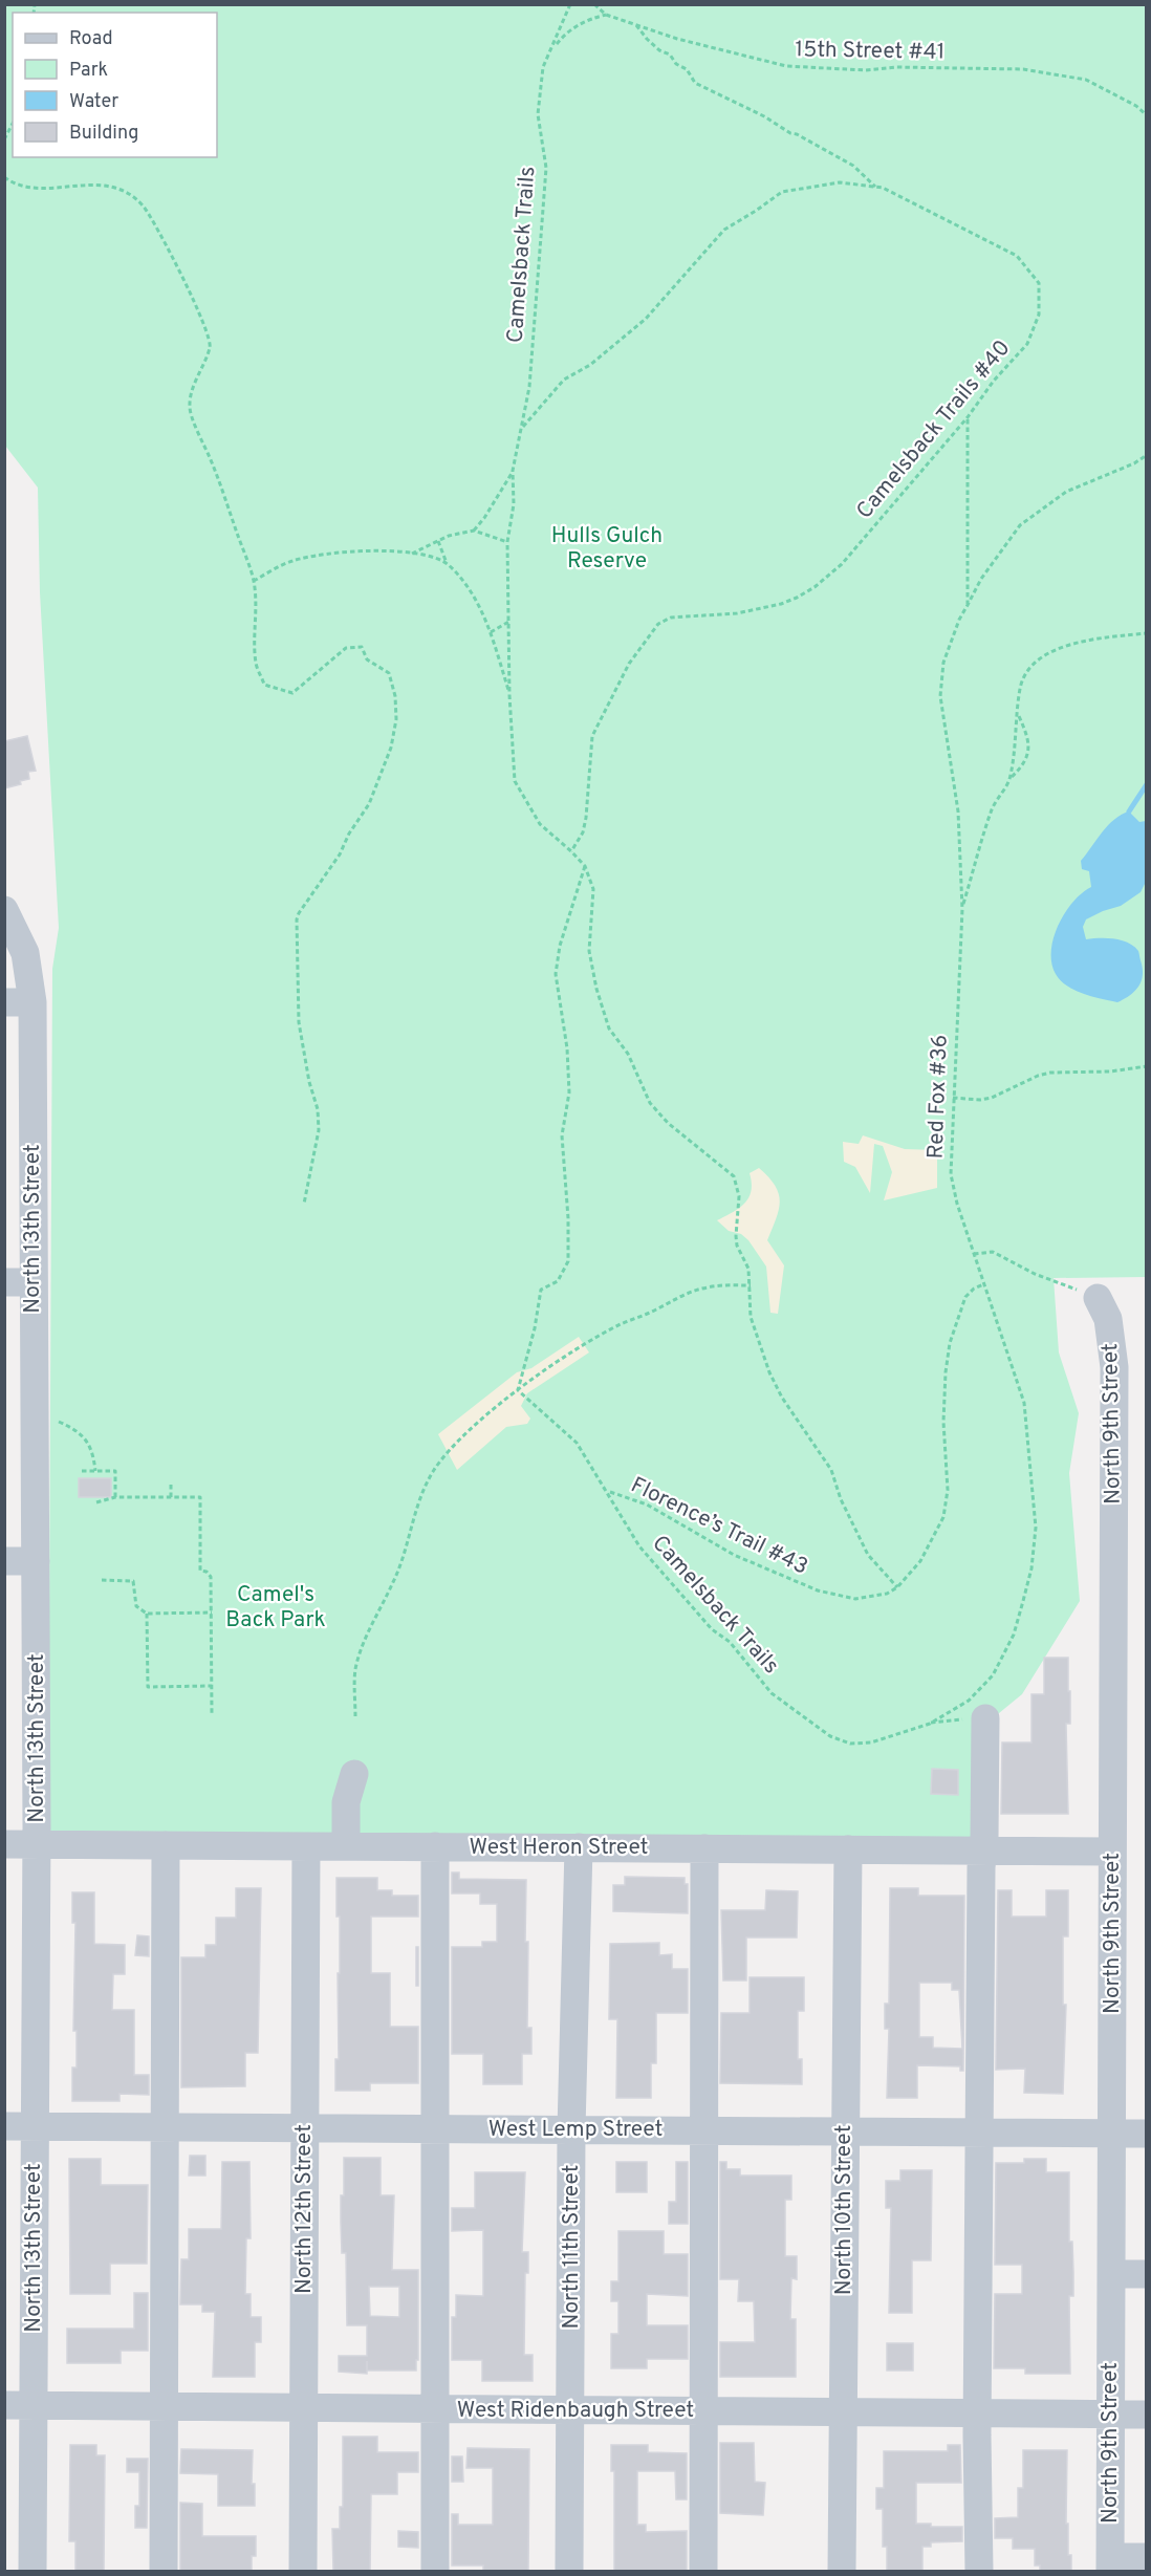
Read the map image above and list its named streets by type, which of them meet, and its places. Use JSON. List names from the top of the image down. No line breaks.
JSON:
{"streets":{"street":["North 13th Street","North 9th Street","West Heron Street","West Lemp Street","North 12th Street","North 10th Street","North 11th Street","West Ridenbaugh Street"],"path":["15th Street #41","Camelsback Trails","Camelsback Trails #40","Red Fox #36","Florence’s Trail #43"]},"crossings":[["15th Street #41","Camelsback Trails"],["Camelsback Trails","Camelsback Trails #40"],["Camelsback Trails","Red Fox #36"],["Camelsback Trails","Florence’s Trail #43"],["Camelsback Trails #40","Florence’s Trail #43"],["North 13th Street","West Heron Street"],["North 13th Street","West Lemp Street"],["North 13th Street","West Ridenbaugh Street"],["North 9th Street","West Heron Street"],["North 9th Street","West Lemp Street"],["North 9th Street","West Ridenbaugh Street"],["West Heron Street","North 12th Street"],["West Heron Street","North 10th Street"],["West Heron Street","North 11th Street"],["West Lemp Street","North 12th Street"],["West Lemp Street","North 10th Street"],["West Lemp Street","North 11th Street"],["North 12th Street","West Ridenbaugh Street"],["North 10th Street","West Ridenbaugh Street"],["North 11th Street","West Ridenbaugh Street"]],"parks":["Hulls Gulch Reserve","Camel's Back Park"],"legend":["Road","Park","Water","Building"]}
